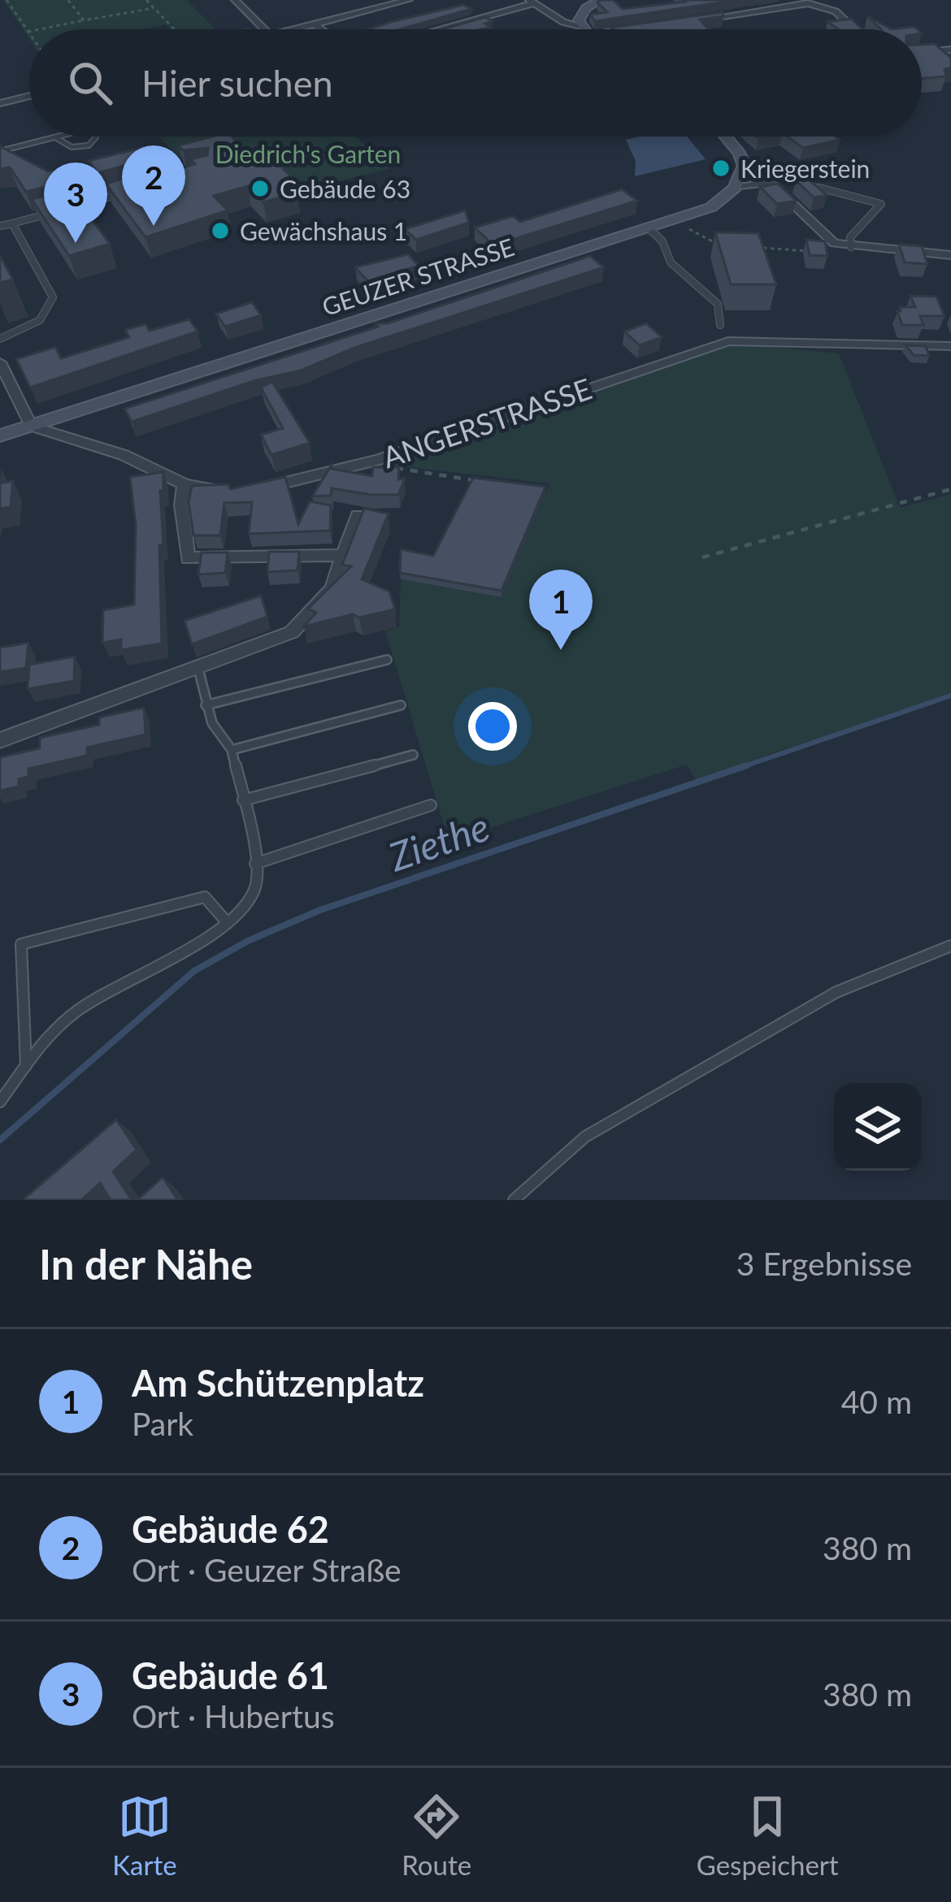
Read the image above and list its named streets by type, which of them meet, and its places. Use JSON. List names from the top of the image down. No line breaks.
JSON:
{"streets":{"main road":["GEUZER STRASSE"],"street":["ANGERSTRASSE"]},"water":["Ziethe"],"parks":["Diedrich's Garten"],"places":["Kriegerstein","Gebäude 63","Gewächshaus 1"],"page":{"search":"Hier suchen","pins":["2","3","1"],"heading":["In der Nähe","3 Ergebnisse"],"list":[{"mark":"1","name":"Am Schützenplatz","note":"Park","value":"40 m"},{"mark":"2","name":"Gebäude 62","note":"Ort · Geuzer Straße","value":"380 m"},{"mark":"3","name":"Gebäude 61","note":"Ort · Hubertus","value":"380 m"}],"nav":["Karte","Route","Gespeichert"]}}
